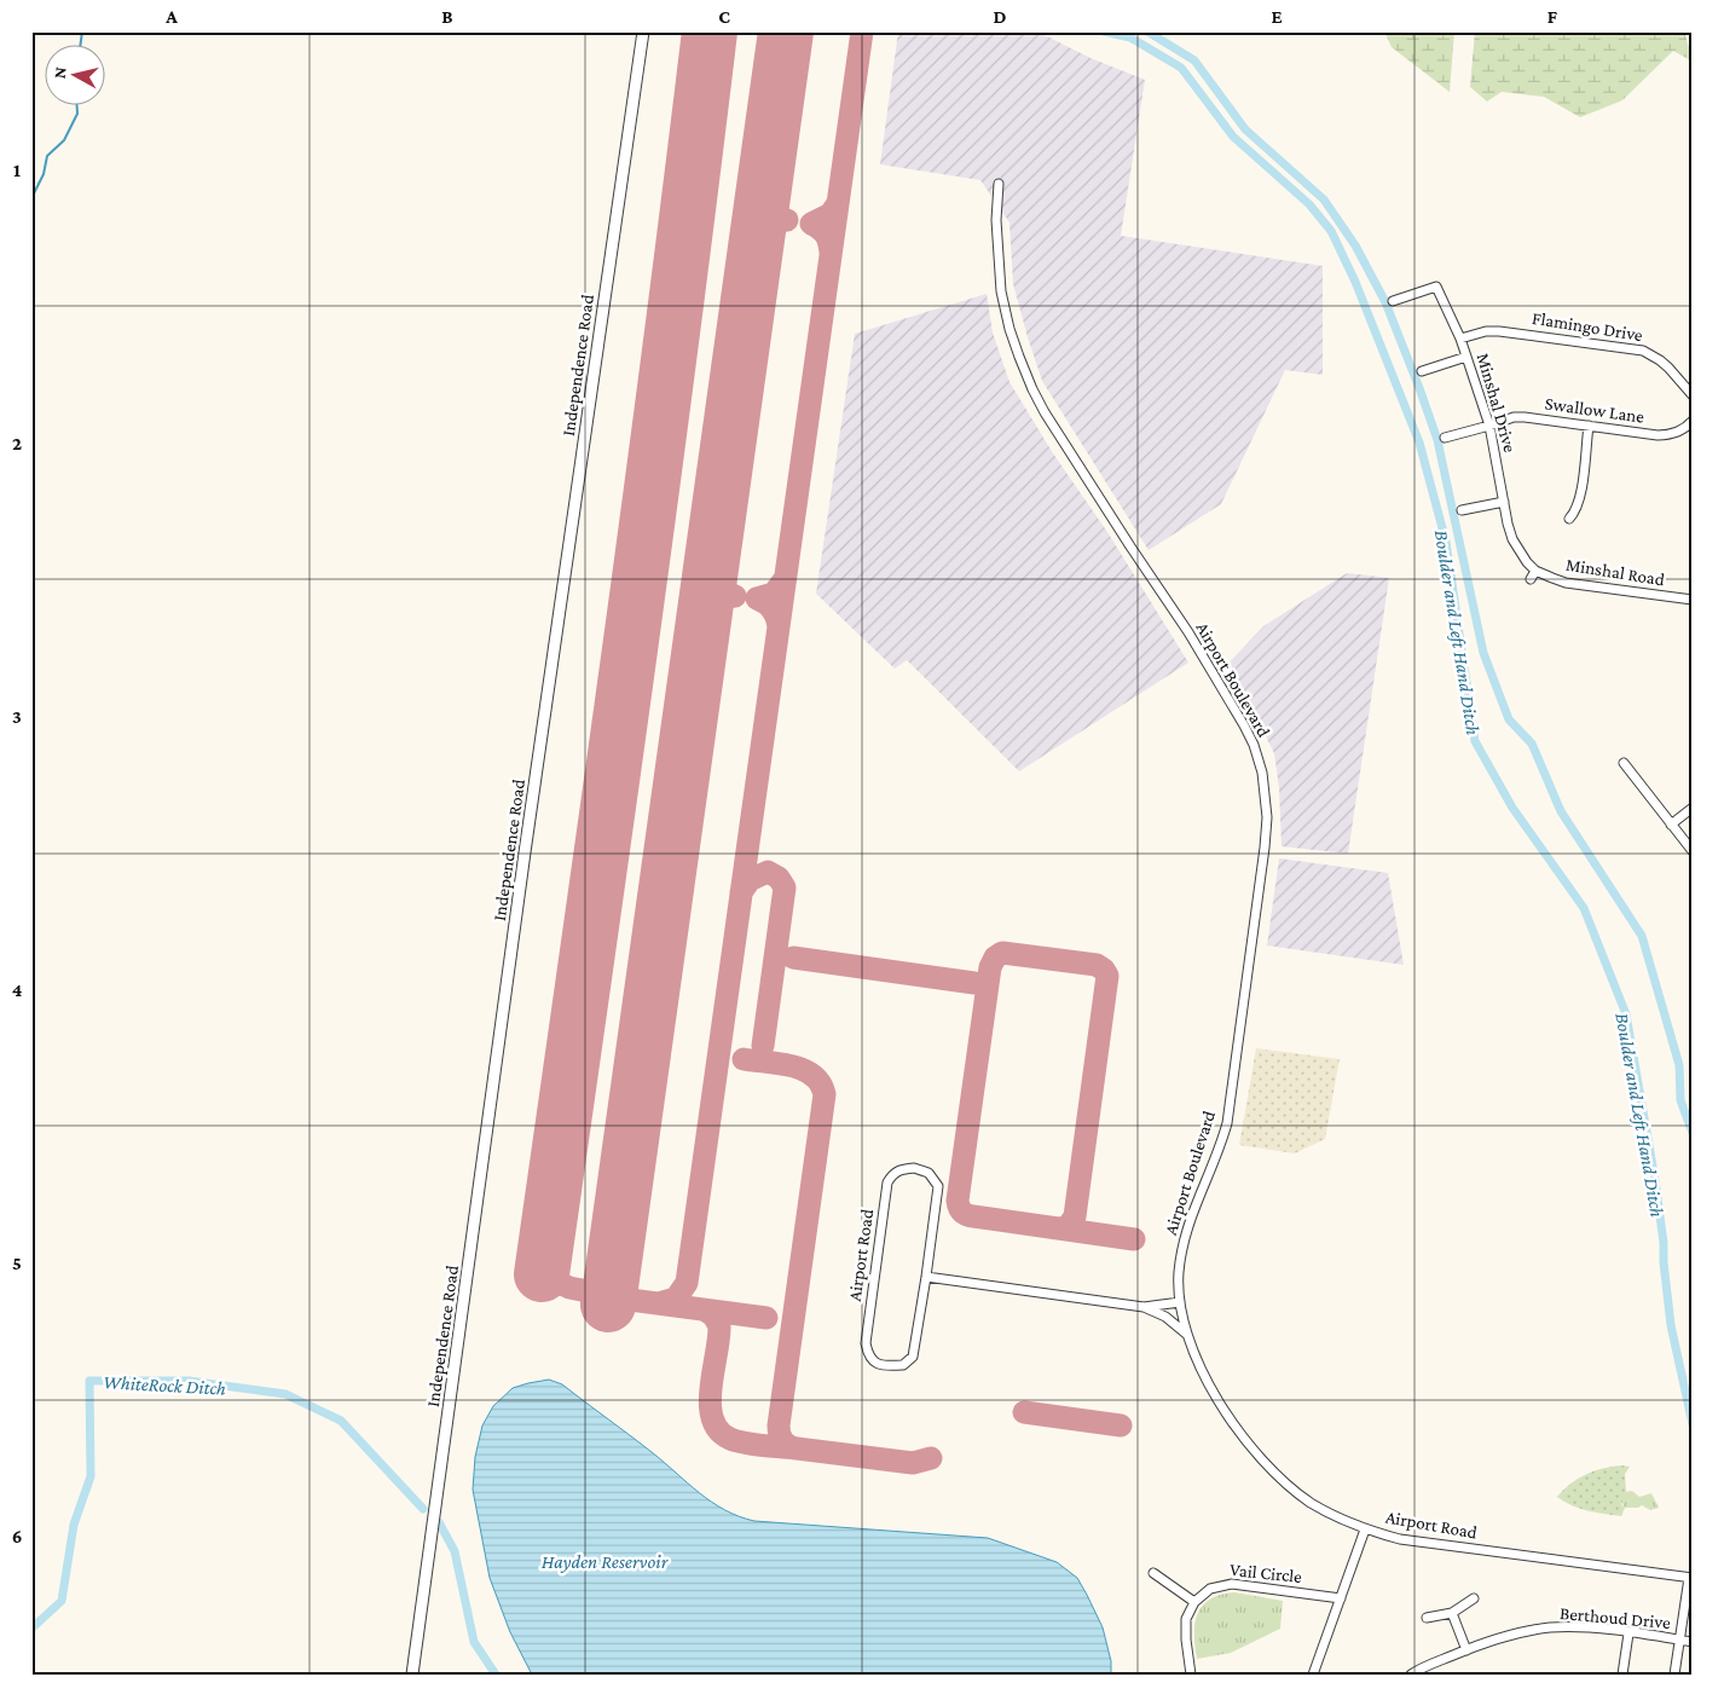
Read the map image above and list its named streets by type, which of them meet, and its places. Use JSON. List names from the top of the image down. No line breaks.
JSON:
{"streets":{"street":["Flamingo Drive","Independence Road","Minshal Drive","Swallow Lane","Minshal Road","Airport Boulevard","Airport Road","Vail Circle","Berthoud Drive"]},"crossings":[["Flamingo Drive","Minshal Drive"],["Minshal Drive","Swallow Lane"],["Minshal Drive","Minshal Road"],["Airport Boulevard","Airport Road"]],"water":["Boulder and Left Hand Ditch","WhiteRock Ditch","Hayden Reservoir"],"north":"left","grid":{"columns":["A","B","C","D","E","F"],"rows":["1","2","3","4","5","6"]}}
